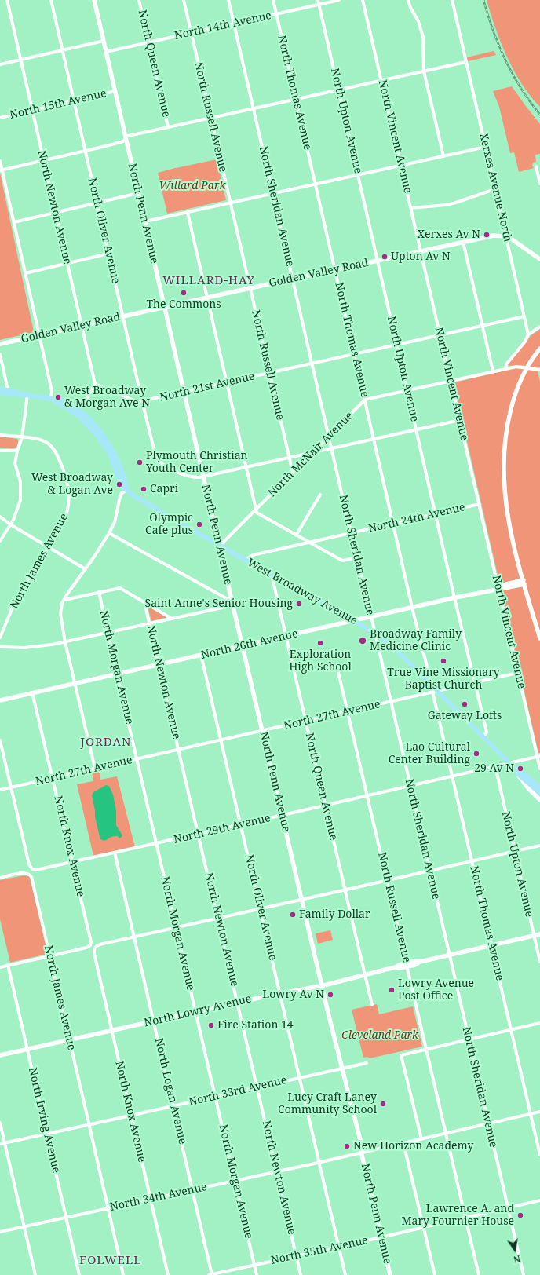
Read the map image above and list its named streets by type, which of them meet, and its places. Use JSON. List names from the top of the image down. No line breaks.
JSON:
{"streets":{"main road":["North Penn Avenue","Golden Valley Road","West Broadway Avenue","North 26th Avenue","North Lowry Avenue"],"street":["North 14th Avenue","North Queen Avenue","North Thomas Avenue","North 15th Avenue","North Russell Avenue","North Upton Avenue","North Vincent Avenue","Xerxes Avenue North","North Sheridan Avenue","North Newton Avenue","North Oliver Avenue","North 21st Avenue","North McNair Avenue","North 24th Avenue","North James Avenue","North Morgan Avenue","North 27th Avenue","North 29th Avenue","North Knox Avenue","North Logan Avenue","North 33rd Avenue","North Irving Avenue","North 34th Avenue","North 35th Avenue"]},"crossings":[["North 14th Avenue","North Queen Avenue"],["North 14th Avenue","North Thomas Avenue"],["North 14th Avenue","North Russell Avenue"],["North 14th Avenue","North Upton Avenue"],["North 14th Avenue","North Sheridan Avenue"],["North 14th Avenue","North Penn Avenue"],["North Queen Avenue","West Broadway Avenue"],["North Queen Avenue","North 26th Avenue"],["North Queen Avenue","North 27th Avenue"],["North Queen Avenue","North 29th Avenue"],["North Queen Avenue","North Lowry Avenue"],["North Thomas Avenue","Golden Valley Road"],["North Thomas Avenue","North 21st Avenue"],["North Thomas Avenue","North McNair Avenue"],["North Thomas Avenue","North 24th Avenue"],["North Thomas Avenue","West Broadway Avenue"],["North Thomas Avenue","North 26th Avenue"],["North Thomas Avenue","North 27th Avenue"],["North Thomas Avenue","North 29th Avenue"],["North Thomas Avenue","North Lowry Avenue"],["North Thomas Avenue","North 34th Avenue"],["North 15th Avenue","North Newton Avenue"],["North 15th Avenue","North Penn Avenue"],["North 15th Avenue","North Oliver Avenue"],["North Russell Avenue","Golden Valley Road"],["North Russell Avenue","North 21st Avenue"],["North Russell Avenue","North McNair Avenue"],["North Russell Avenue","North 27th Avenue"],["North Russell Avenue","North 29th Avenue"],["North Russell Avenue","North Lowry Avenue"],["North Russell Avenue","North 34th Avenue"],["North Russell Avenue","North 35th Avenue"],["North Upton Avenue","Golden Valley Road"],["North Upton Avenue","North 21st Avenue"],["North Upton Avenue","North 24th Avenue"],["North Upton Avenue","West Broadway Avenue"],["North Upton Avenue","North 26th Avenue"],["North Upton Avenue","North 27th Avenue"],["North Upton Avenue","North 29th Avenue"],["North Upton Avenue","North Lowry Avenue"],["North Vincent Avenue","Golden Valley Road"],["North Vincent Avenue","North 21st Avenue"],["North Vincent Avenue","North 24th Avenue"],["North Vincent Avenue","North 26th Avenue"],["North Vincent Avenue","North 27th Avenue"],["North Vincent Avenue","North 29th Avenue"],["Xerxes Avenue North","Golden Valley Road"],["Xerxes Avenue North","North 21st Avenue"],["North Sheridan Avenue","Golden Valley Road"],["North Sheridan Avenue","North 21st Avenue"],["North Sheridan Avenue","North McNair Avenue"],["North Sheridan Avenue","North 24th Avenue"],["North Sheridan Avenue","West Broadway Avenue"],["North Sheridan Avenue","North 26th Avenue"],["North Sheridan Avenue","North 27th Avenue"],["North Sheridan Avenue","North 29th Avenue"],["North Sheridan Avenue","North Lowry Avenue"],["North Sheridan Avenue","North 34th Avenue"],["North Sheridan Avenue","North 35th Avenue"],["North Newton Avenue","Golden Valley Road"],["North Newton Avenue","North 21st Avenue"],["North Newton Avenue","North 26th Avenue"],["North Newton Avenue","North 27th Avenue"],["North Newton Avenue","North 29th Avenue"],["North Newton Avenue","North Lowry Avenue"],["North Newton Avenue","North 33rd Avenue"],["North Newton Avenue","North 34th Avenue"],["North Newton Avenue","North 35th Avenue"],["North Penn Avenue","North Oliver Avenue"],["North Penn Avenue","Golden Valley Road"],["North Penn Avenue","North 21st Avenue"],["North Penn Avenue","North McNair Avenue"],["North Penn Avenue","West Broadway Avenue"],["North Penn Avenue","North 26th Avenue"],["North Penn Avenue","North 27th Avenue"],["North Penn Avenue","North 29th Avenue"],["North Penn Avenue","North Lowry Avenue"],["North Penn Avenue","North 33rd Avenue"],["North Penn Avenue","North 34th Avenue"],["North Penn Avenue","North 35th Avenue"],["North Oliver Avenue","Golden Valley Road"],["North Oliver Avenue","North 21st Avenue"],["North Oliver Avenue","North 26th Avenue"],["North Oliver Avenue","North 27th Avenue"],["North Oliver Avenue","North 29th Avenue"],["North Oliver Avenue","North Lowry Avenue"],["North Oliver Avenue","North 33rd Avenue"],["North Oliver Avenue","North 34th Avenue"],["North Oliver Avenue","North 35th Avenue"],["North McNair Avenue","West Broadway Avenue"],["North 24th Avenue","West Broadway Avenue"],["North James Avenue","North Knox Avenue"],["North James Avenue","North Lowry Avenue"],["North James Avenue","North 33rd Avenue"],["North James Avenue","North 34th Avenue"],["West Broadway Avenue","North 26th Avenue"],["West Broadway Avenue","North 27th Avenue"],["West Broadway Avenue","North 29th Avenue"],["North 26th Avenue","North Morgan Avenue"],["North 26th Avenue","North Knox Avenue"],["North Morgan Avenue","North 27th Avenue"],["North Morgan Avenue","North 29th Avenue"],["North Morgan Avenue","North Lowry Avenue"],["North Morgan Avenue","North 33rd Avenue"],["North Morgan Avenue","North 34th Avenue"],["North Morgan Avenue","North 35th Avenue"],["North 27th Avenue","North 29th Avenue"],["North 27th Avenue","North Knox Avenue"],["North 29th Avenue","North Knox Avenue"],["North 29th Avenue","North Logan Avenue"],["North Knox Avenue","North Lowry Avenue"],["North Knox Avenue","North Logan Avenue"],["North Knox Avenue","North 33rd Avenue"],["North Knox Avenue","North 34th Avenue"],["North Lowry Avenue","North Logan Avenue"],["North Lowry Avenue","North Irving Avenue"],["North Logan Avenue","North 33rd Avenue"],["North Logan Avenue","North 34th Avenue"],["North Logan Avenue","North 35th Avenue"],["North 33rd Avenue","North Irving Avenue"],["North Irving Avenue","North 34th Avenue"]],"districts":["WILLARD-HAY","JORDAN","FOLWELL"],"parks":["Willard Park","Cleveland Park"],"places":["Xerxes Av N","Upton Av N","The Commons","West Broadway & Morgan Ave N","Plymouth Christian Youth Center","West Broadway & Logan Ave","Capri","Olympic Cafe plus","Saint Anne's Senior Housing","Broadway Family Medicine Clinic","Exploration High School","True Vine Missionary Baptist Church","Gateway Lofts","Lao Cultural Center Building","29 Av N","Family Dollar","Lowry Avenue Post Office","Lowry Av N","Fire Station 14","Lucy Craft Laney Community School","New Horizon Academy","Lawrence A. and Mary Fournier House"],"north":"bottom"}
